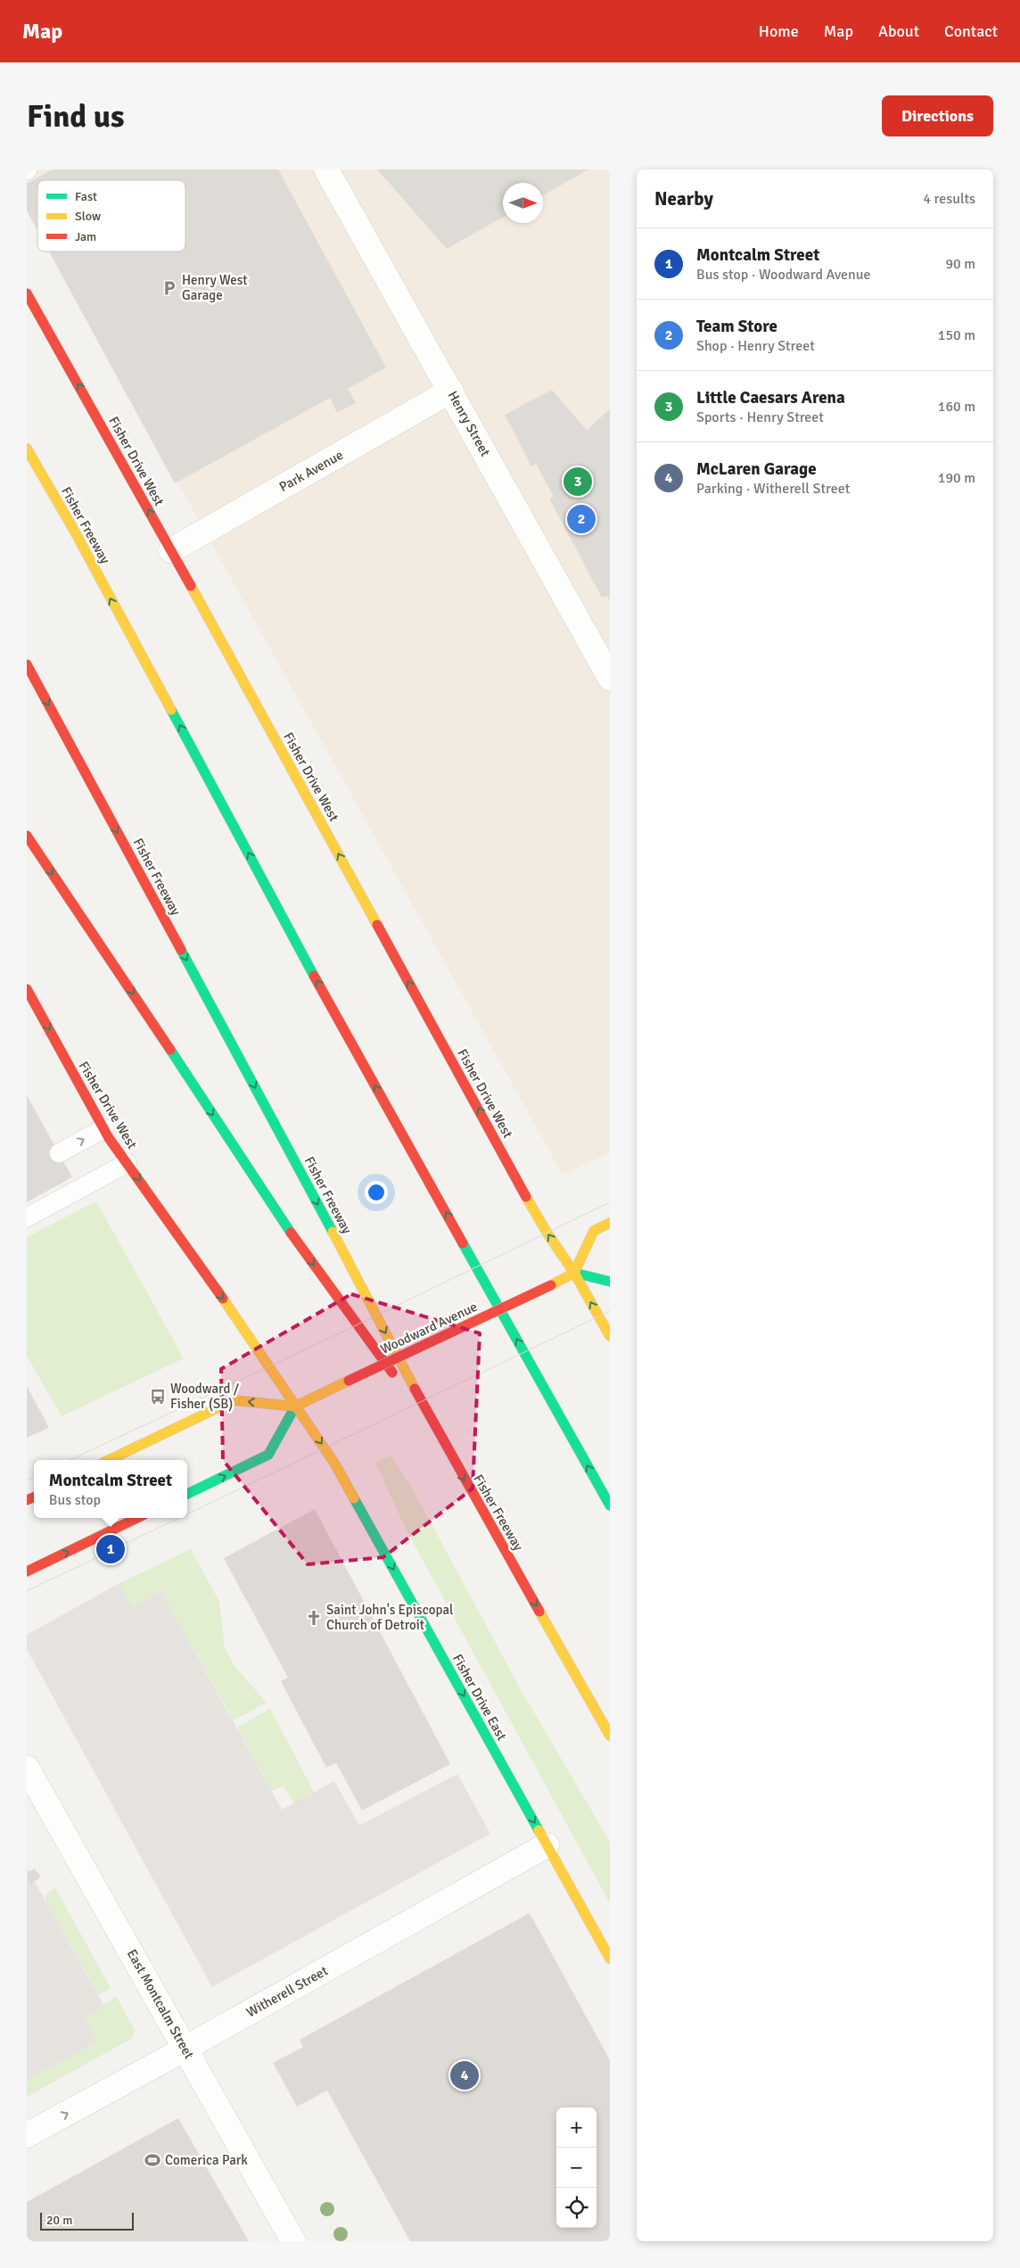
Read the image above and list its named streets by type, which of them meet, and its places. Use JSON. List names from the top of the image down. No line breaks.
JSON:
{"streets":{"main road":["Fisher Drive West","Fisher Freeway","Woodward Avenue","Fisher Drive East"],"street":["Henry Street","Park Avenue","Witherell Street","East Montcalm Street"]},"crossings":[["Henry Street","Park Avenue"],["Fisher Drive West","Park Avenue"],["Fisher Drive West","Woodward Avenue"],["Fisher Drive West","Fisher Drive East"],["Woodward Avenue","Fisher Drive East"],["Fisher Drive East","Witherell Street"],["Witherell Street","East Montcalm Street"]],"one_way":["Woodward Avenue","Fisher Drive East"],"places":{"parking":["Henry West Garage"],"bus stop":["Woodward / Fisher (SB)"],"church":["Saint John's Episcopal Church of Detroit"],"sports":["Comerica Park"]},"legend":["Fast","Slow","Jam"],"scale_bar":"20 m","north":"right","page":{"header":"Map","nav":["Home","Map","About","Contact"],"buttons":"Directions","title":"Find us","heading":["Nearby","4 results"],"list":[{"mark":"1","name":"Montcalm Street","note":"Bus stop · Woodward Avenue","value":"90 m"},{"mark":"2","name":"Team Store","note":"Shop · Henry Street","value":"150 m"},{"mark":"3","name":"Little Caesars Arena","note":"Sports · Henry Street","value":"160 m"},{"mark":"4","name":"McLaren Garage","note":"Parking · Witherell Street","value":"190 m"}],"pins":["3","2","1","4"],"popup":["Montcalm Street","Bus stop"],"map_buttons":["+","−"],"scale":"20 m"}}
